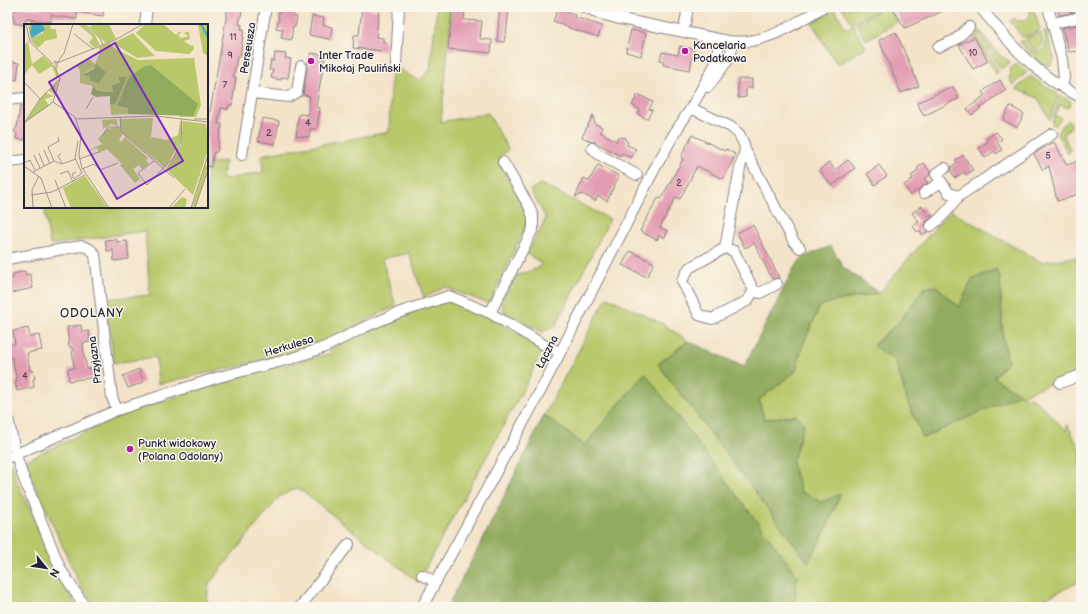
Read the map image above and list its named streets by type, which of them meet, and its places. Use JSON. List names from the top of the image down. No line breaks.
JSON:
{"streets":{"street":["Perseusza","Herkulesa","Łączna","Przyjazna"]},"crossings":[["Herkulesa","Łączna"],["Herkulesa","Przyjazna"]],"districts":["ODOLANY"],"places":["Kancelaria Podatkowa","Inter Trade Mikołaj Pauliński","Punkt widokowy (Polana Odolany)"],"house_numbers":["11","10","9","7","4","2","5","2","4"],"north":"bottom right"}
